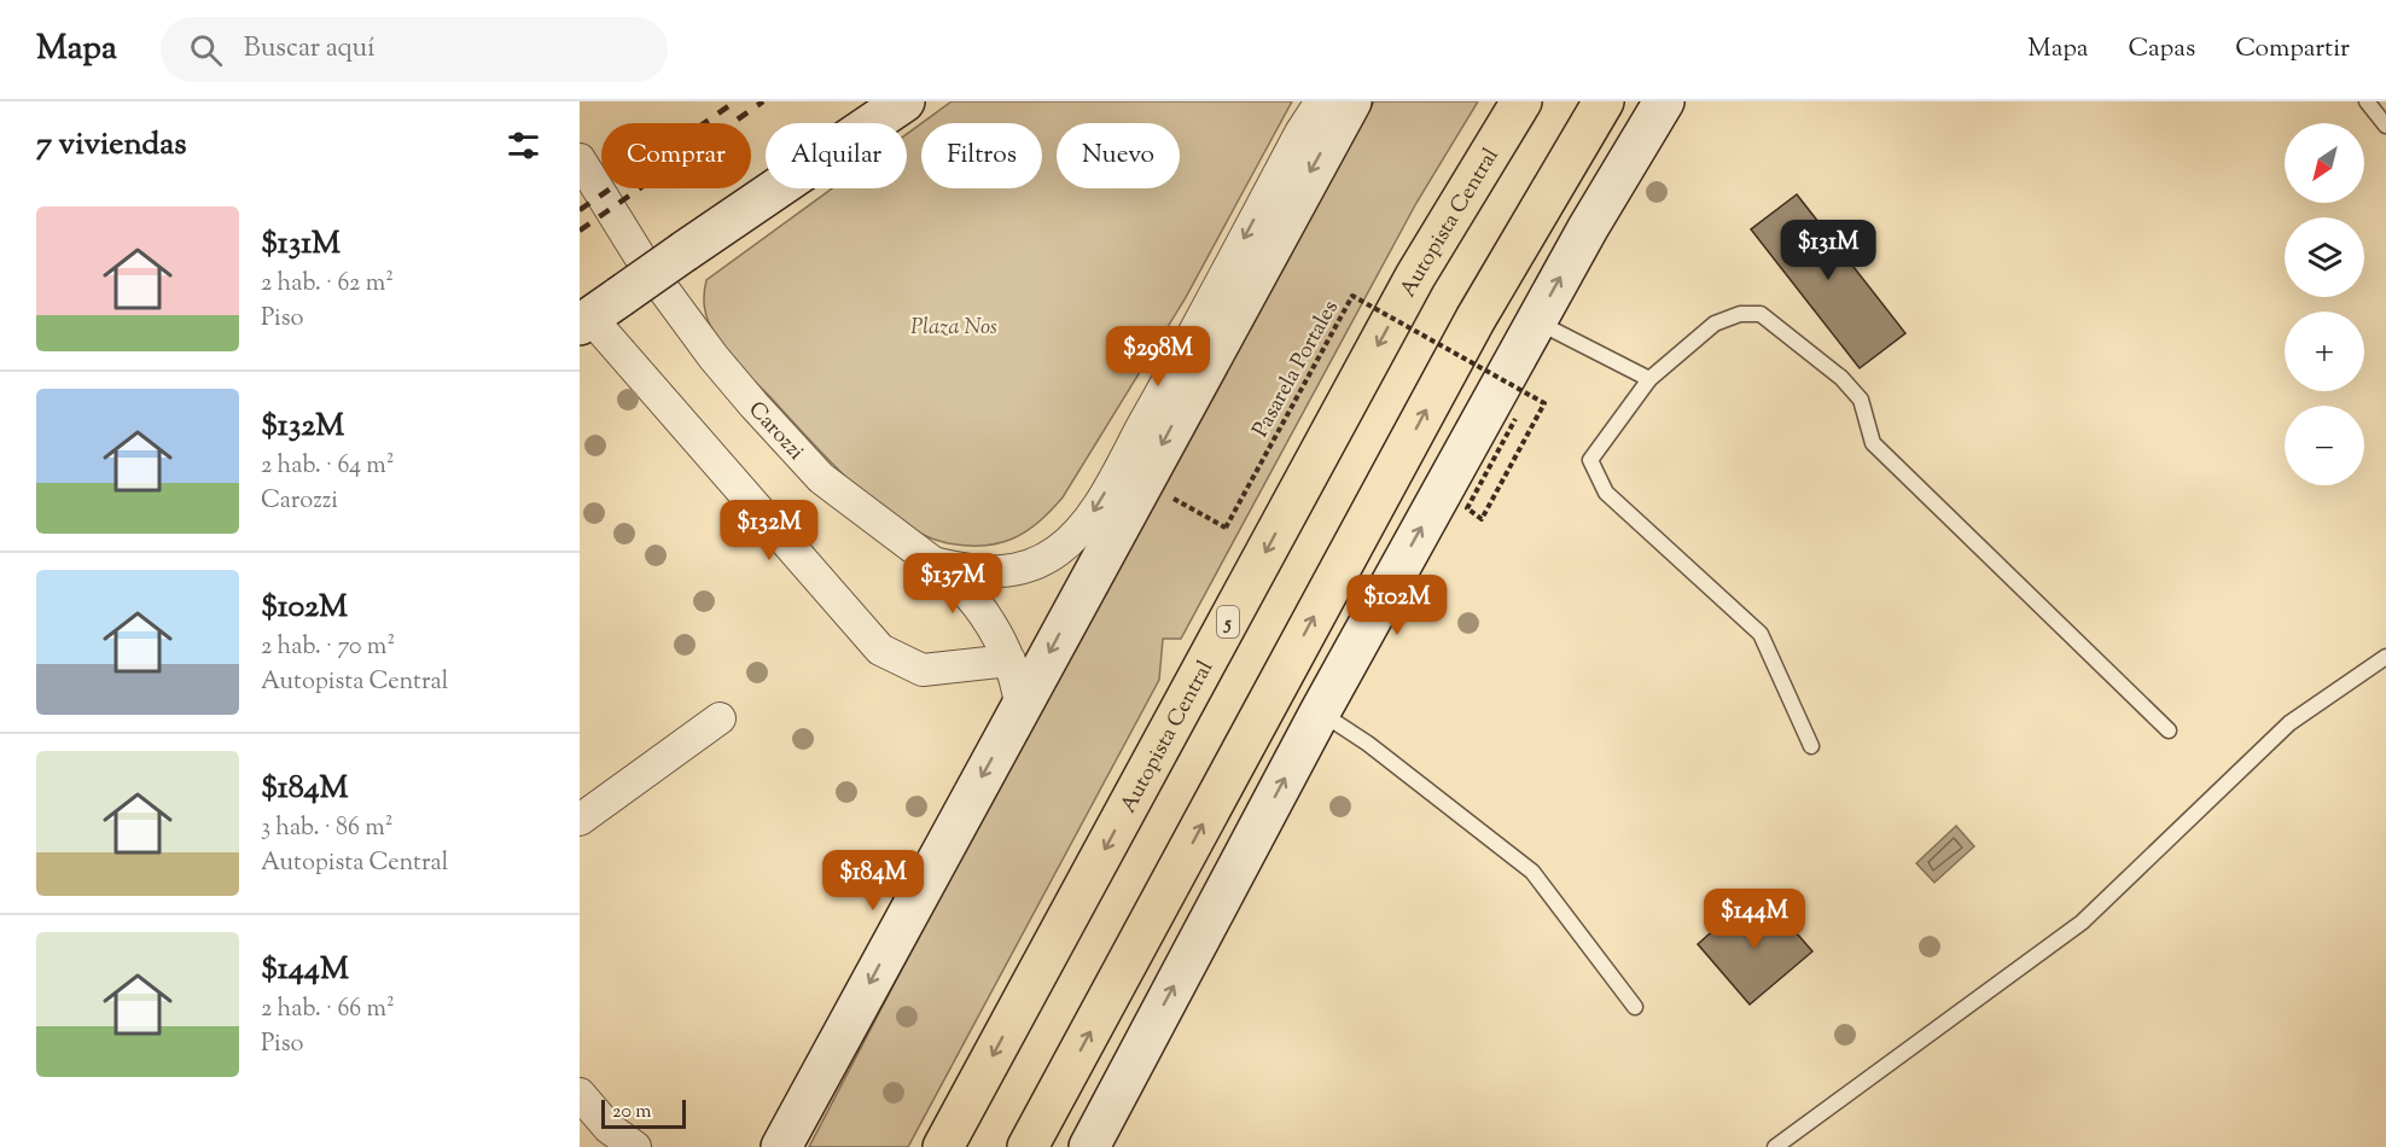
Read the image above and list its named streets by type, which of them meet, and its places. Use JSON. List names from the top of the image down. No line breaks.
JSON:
{"streets":{"highway":["Autopista Central","5"],"street":["Carozzi"],"path":["Pasarela Portales"]},"parks":["Plaza Nos"],"scale_bar":"20 m","north":"bottom left","page":{"header":"Mapa","search":"Buscar aquí","nav":["Mapa","Capas","Compartir"],"heading":"7 viviendas","map_buttons":["+","−"],"chip":["Comprar","Alquilar","Filtros","Nuevo"],"list":[{"name":"$131M","note":"2 hab. · 62 m² · Piso"},{"name":"$132M","note":"2 hab. · 64 m² · Carozzi"},{"name":"$102M","note":"2 hab. · 70 m² · Autopista Central"},{"name":"$184M","note":"3 hab. · 86 m² · Autopista Central"},{"name":"$144M","note":"2 hab. · 66 m² · Piso"}],"price":["$131M","$298M","$132M","$137M","$102M","$184M","$144M"],"scale":"20 m"}}
